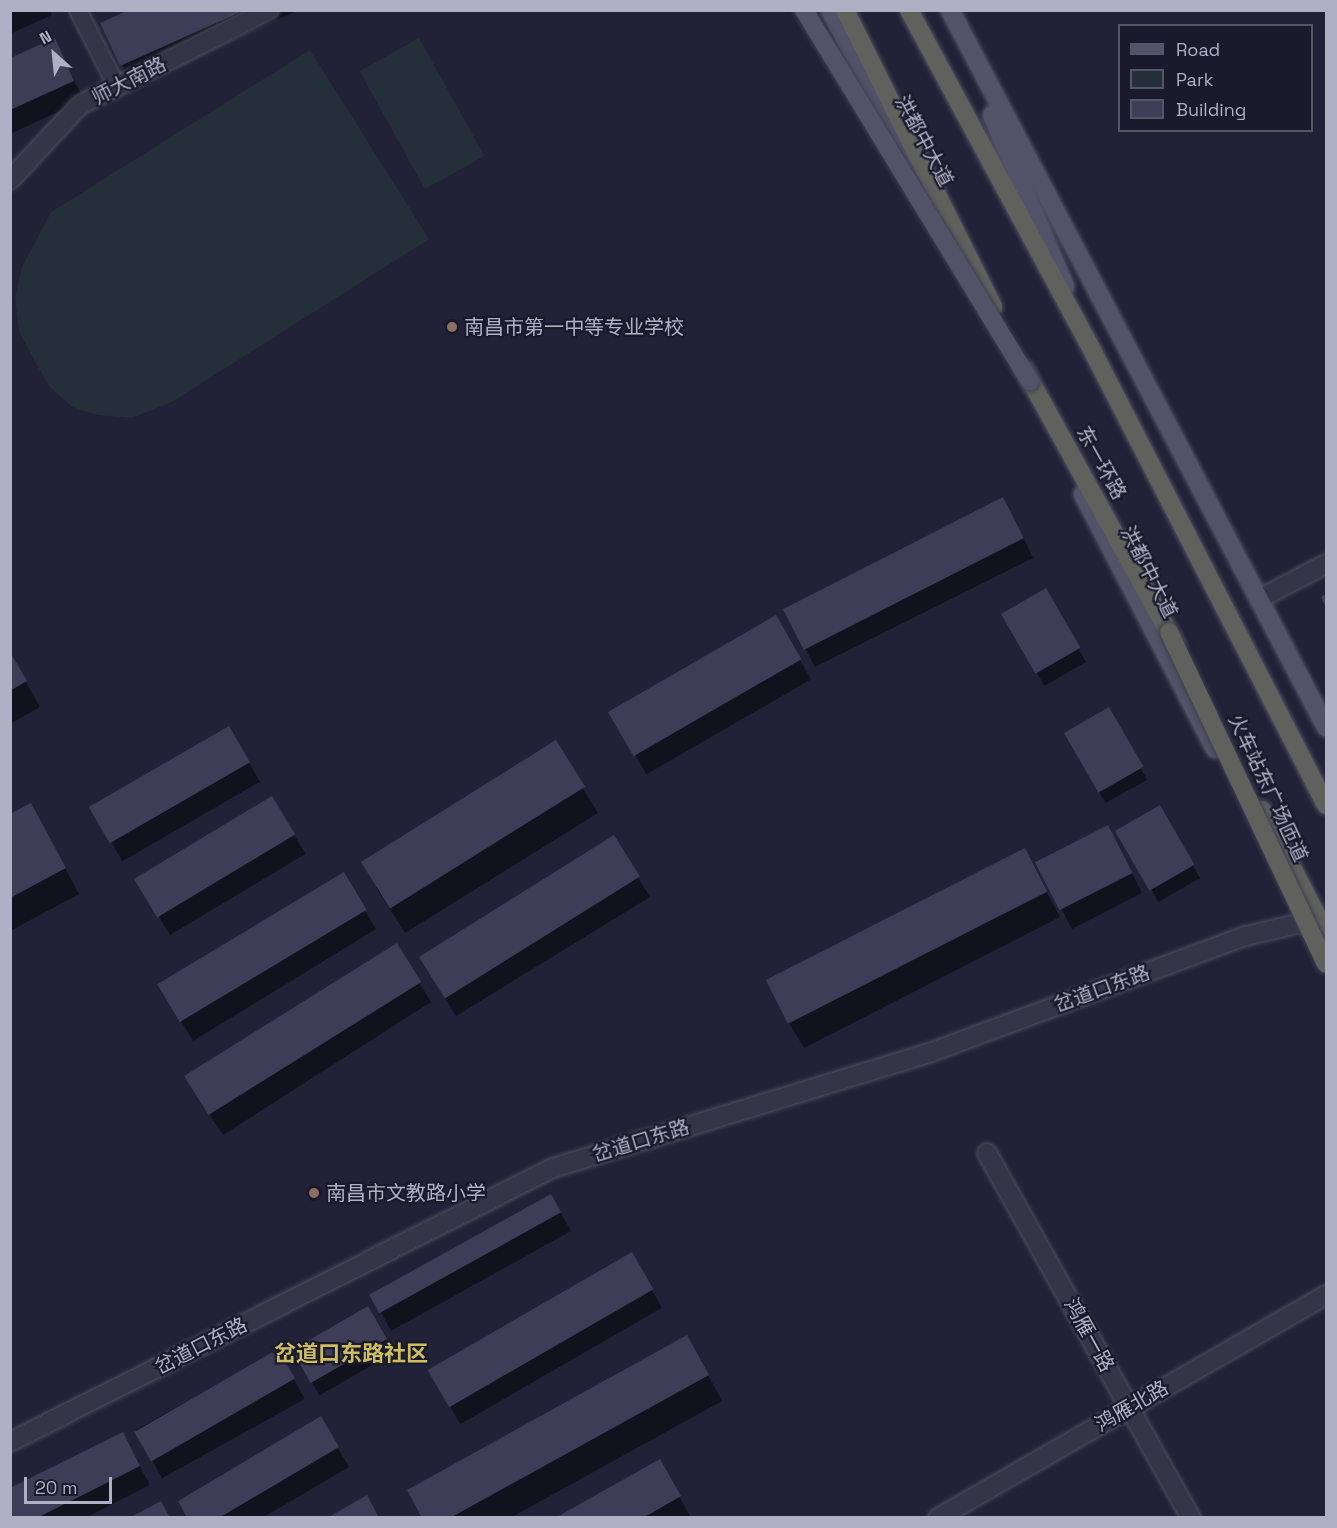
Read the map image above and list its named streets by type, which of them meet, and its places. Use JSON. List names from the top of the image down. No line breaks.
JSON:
{"streets":{"highway":["东一环路","火车站东广场匝道"],"main road":["洪都中大道"],"street":["师大南路","岔道口东路","鸿雁一路","鸿雁北路"]},"crossings":[["洪都中大道","火车站东广场匝道"],["洪都中大道","岔道口东路"],["东一环路","火车站东广场匝道"],["鸿雁一路","鸿雁北路"]],"districts":["岔道口东路社区"],"places":["南昌市第一中等专业学校","南昌市文教路小学"],"legend":["Road","Park","Building"],"scale_bar":"20 m","north":"top left"}
